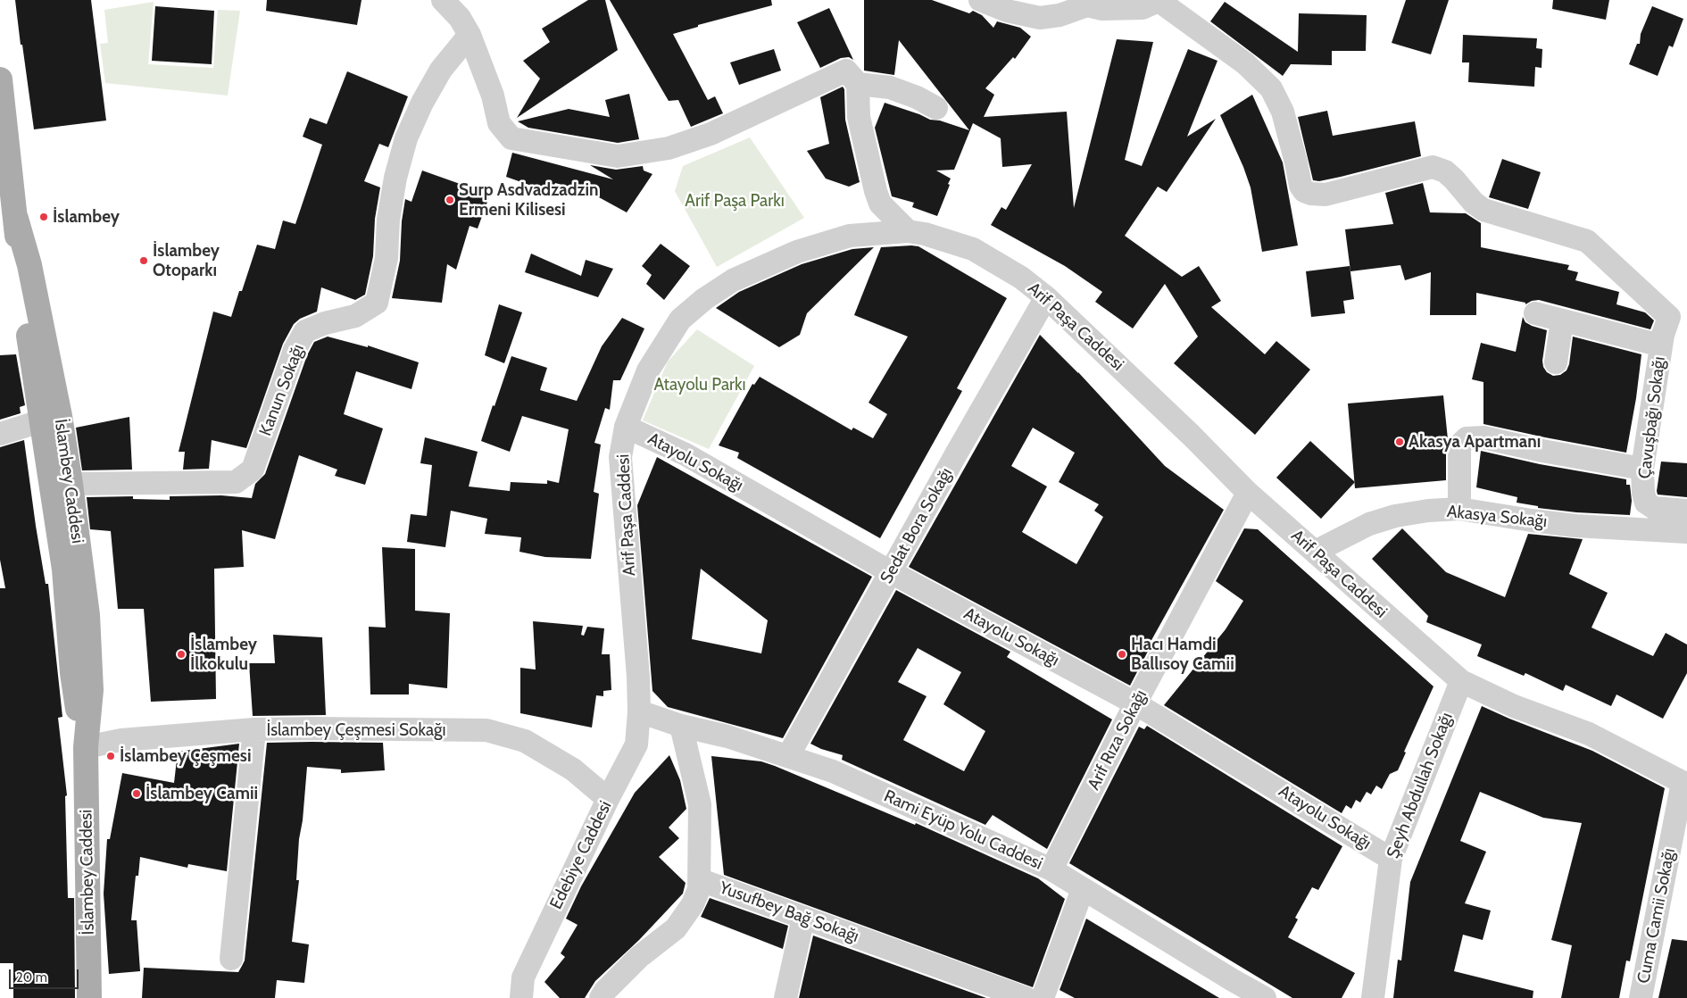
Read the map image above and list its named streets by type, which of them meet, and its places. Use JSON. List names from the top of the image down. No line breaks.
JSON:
{"streets":{"main road":["İslambey Caddesi"],"street":["Arif Paşa Caddesi","Kanun Sokağı","Çavuşbağı Sokağı","Atayolu Sokağı","Akasya Sokağı","Sedat Bora Sokağı","İslambey Çeşmesi Sokağı","Arif Rıza Sokağı","Şeyh Abdullah Sokağı","Rami Eyüp Yolu Caddesi","Edebiye Caddesi","Yusufbey Bağ Sokağı","Cuma Camii Sokağı"]},"crossings":[["Arif Paşa Caddesi","Atayolu Sokağı"],["Arif Paşa Caddesi","Akasya Sokağı"],["Arif Paşa Caddesi","Sedat Bora Sokağı"],["Arif Paşa Caddesi","Arif Rıza Sokağı"],["Arif Paşa Caddesi","Şeyh Abdullah Sokağı"],["Arif Paşa Caddesi","Rami Eyüp Yolu Caddesi"],["Arif Paşa Caddesi","Edebiye Caddesi"],["Arif Paşa Caddesi","Cuma Camii Sokağı"],["Kanun Sokağı","İslambey Caddesi"],["Atayolu Sokağı","Sedat Bora Sokağı"],["Atayolu Sokağı","Arif Rıza Sokağı"],["Atayolu Sokağı","Şeyh Abdullah Sokağı"],["İslambey Caddesi","İslambey Çeşmesi Sokağı"],["Sedat Bora Sokağı","Rami Eyüp Yolu Caddesi"],["İslambey Çeşmesi Sokağı","Edebiye Caddesi"],["Arif Rıza Sokağı","Rami Eyüp Yolu Caddesi"],["Rami Eyüp Yolu Caddesi","Edebiye Caddesi"],["Rami Eyüp Yolu Caddesi","Yusufbey Bağ Sokağı"]],"parks":["Arif Paşa Parkı","Atayolu Parkı"],"places":["Surp Asdvadzadzin Ermeni Kilisesi","İslambey","İslambey Otoparkı","Akasya Apartmanı","İslambey İlkokulu","Hacı Hamdi Ballısoy Camii","İslambey Çeşmesi","İslambey Camii"],"scale_bar":"20 m"}
